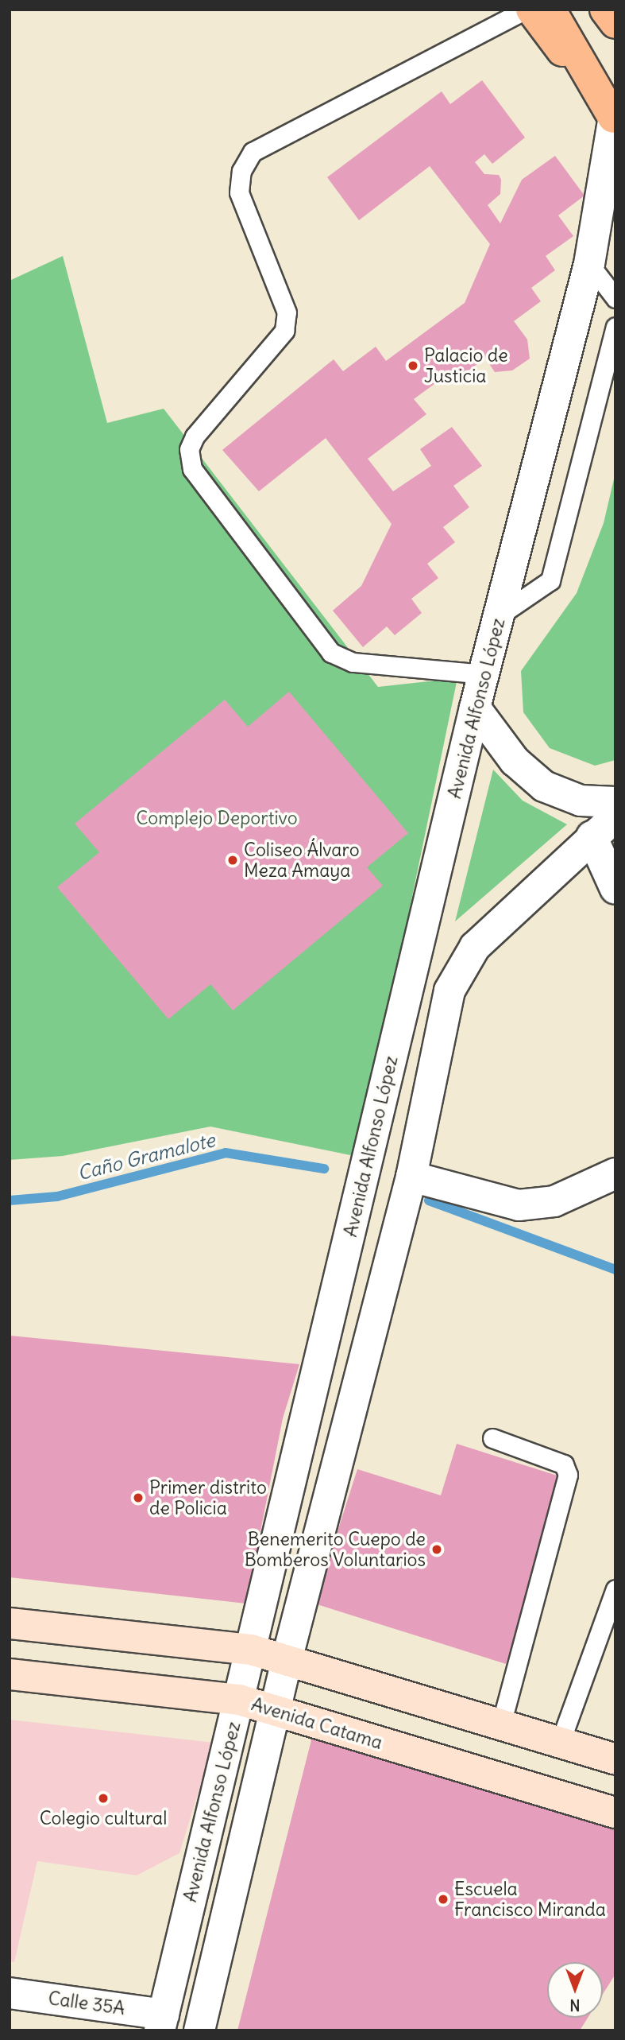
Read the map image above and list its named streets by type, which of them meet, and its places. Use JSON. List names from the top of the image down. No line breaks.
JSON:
{"streets":{"main road":["Avenida Catama"],"street":["Avenida Alfonso López","Calle 35A"]},"crossings":[["Avenida Alfonso López","Avenida Catama"],["Avenida Alfonso López","Calle 35A"]],"water":["Caño Gramalote"],"parks":["Complejo Deportivo"],"places":["Palacio de Justicia","Coliseo Álvaro Meza Amaya","Primer distrito de Policia","Benemerito Cuepo de Bomberos Voluntarios","Colegio cultural","Escuela Francisco Miranda"],"north":"bottom"}
